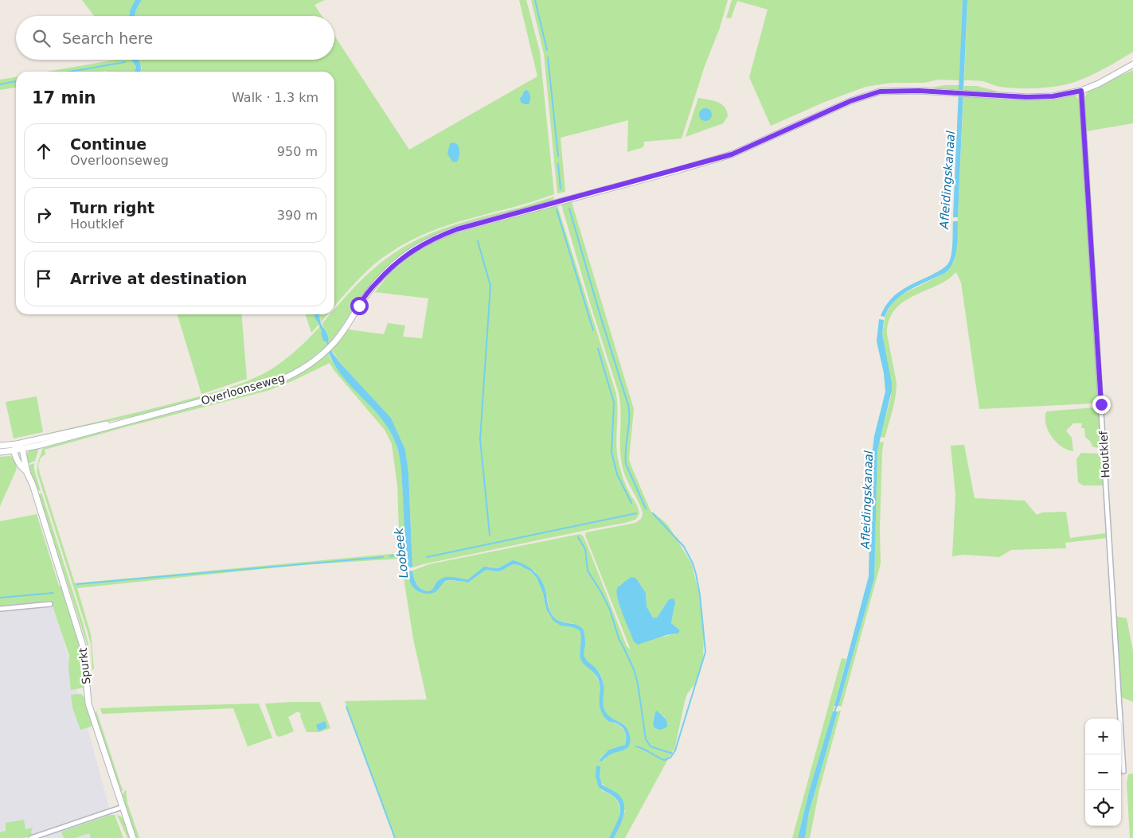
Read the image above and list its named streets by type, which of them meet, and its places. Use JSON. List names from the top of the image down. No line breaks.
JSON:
{"streets":{"street":["Overloonseweg","Houtklef","Spurkt"]},"crossings":[["Overloonseweg","Houtklef"],["Overloonseweg","Spurkt"]],"water":["Afleidingskanaal","Loobeek"],"page":{"search":"Search here","heading":["17 min","Walk · 1.3 km"],"list":[["Continue","Overloonseweg","950 m"],["Turn right","Houtklef","390 m"],"Arrive at destination"],"map_buttons":["+","−"]}}
